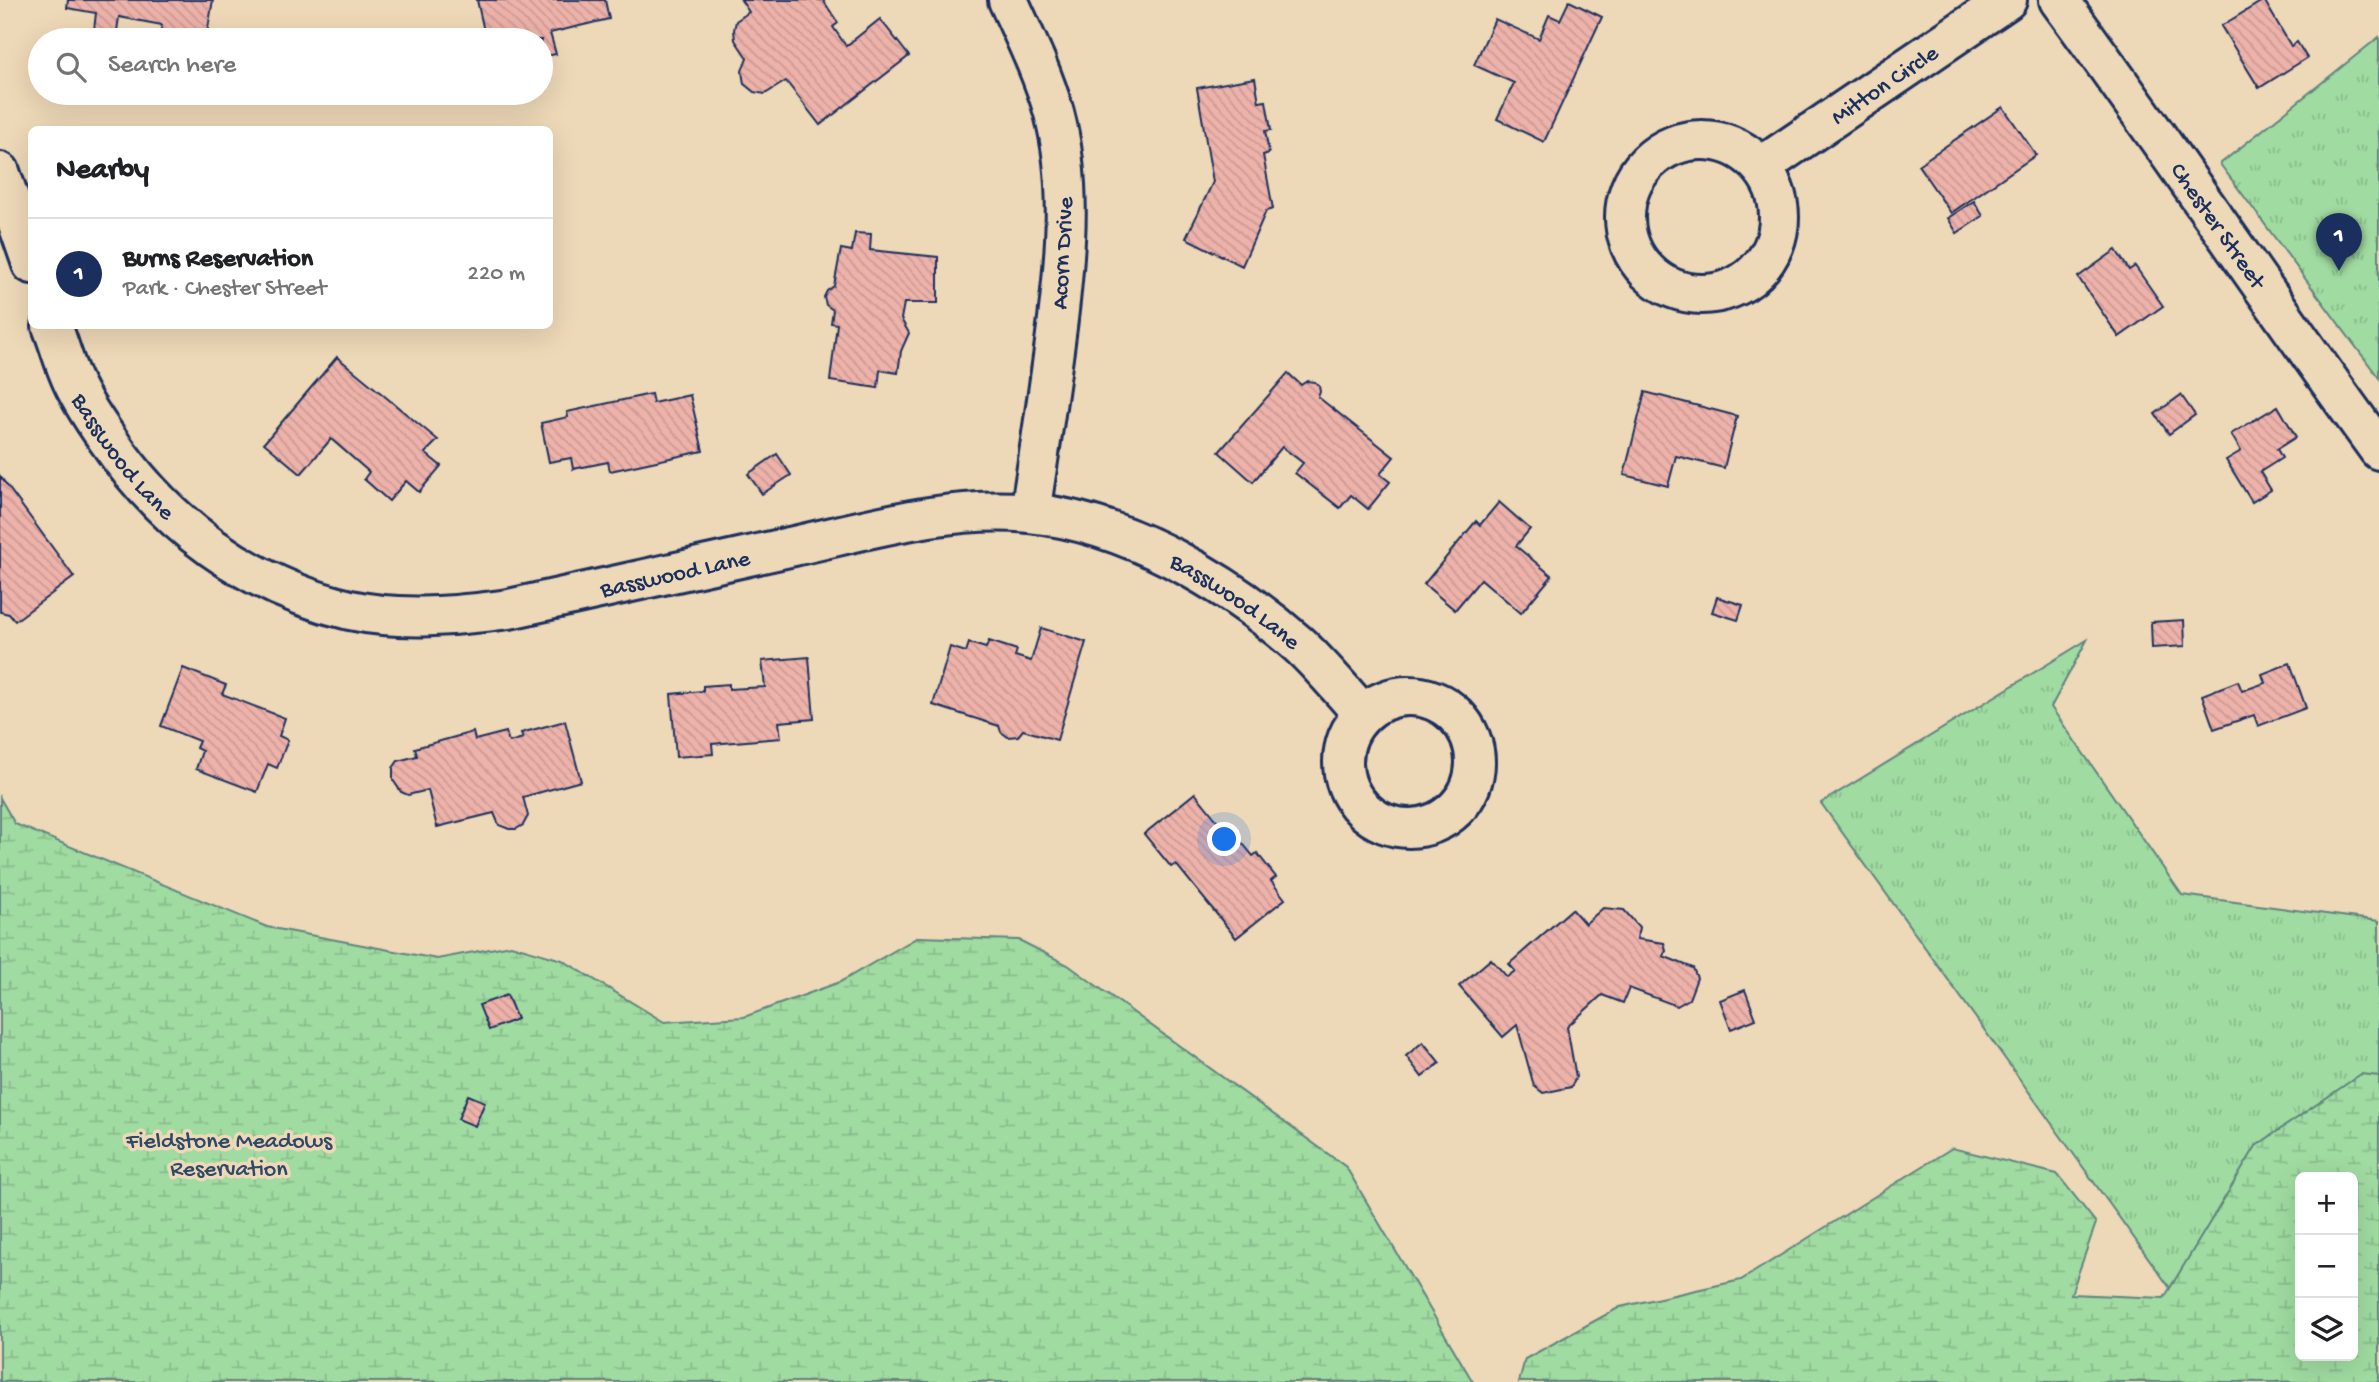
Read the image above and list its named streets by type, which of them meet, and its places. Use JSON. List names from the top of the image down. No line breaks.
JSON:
{"streets":{"street":["Mitton Circle","Chester Street","Acorn Drive","Basswood Lane"]},"crossings":[["Acorn Drive","Basswood Lane"]],"parks":["Fieldstone Meadows Reservation"],"page":{"search":"Search here","heading":"Nearby","pins":"1","list":[{"mark":"1","name":"Burns Reservation","note":"Park · Chester Street","value":"220 m"}],"map_buttons":["+","−"]}}
